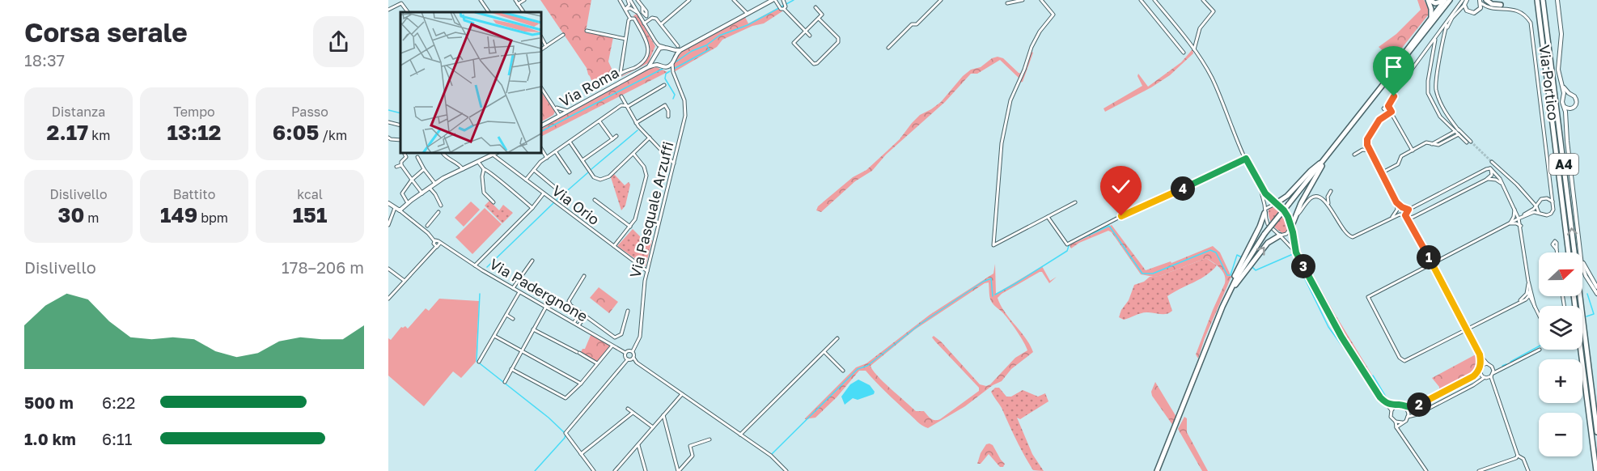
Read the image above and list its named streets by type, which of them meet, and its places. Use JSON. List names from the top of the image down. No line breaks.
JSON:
{"streets":{"highway":["A4"],"main road":["Via Portico","Via Roma"],"street":["Via Orio","Via Pasquale Arzuffi","Via Padergnone"]},"crossings":[["Via Roma","Via Pasquale Arzuffi"],["Via Orio","Via Pasquale Arzuffi"],["Via Pasquale Arzuffi","Via Padergnone"]],"north":"right","page":{"heading":["Corsa serale","18:37"],"stats":[["Distanza","2.17 km"],["Tempo","13:12"],["Passo","6:05 /km"],["Dislivello","30 m"],["Battito","149 bpm"],["kcal","151"]],"pins":["4","1","3","2"],"chart":["Dislivello","178–206 m"],"map_buttons":["+","−"],"list":[{"name":"500 m","note":"6:22"},{"name":"1.0 km","note":"6:11"}]}}
